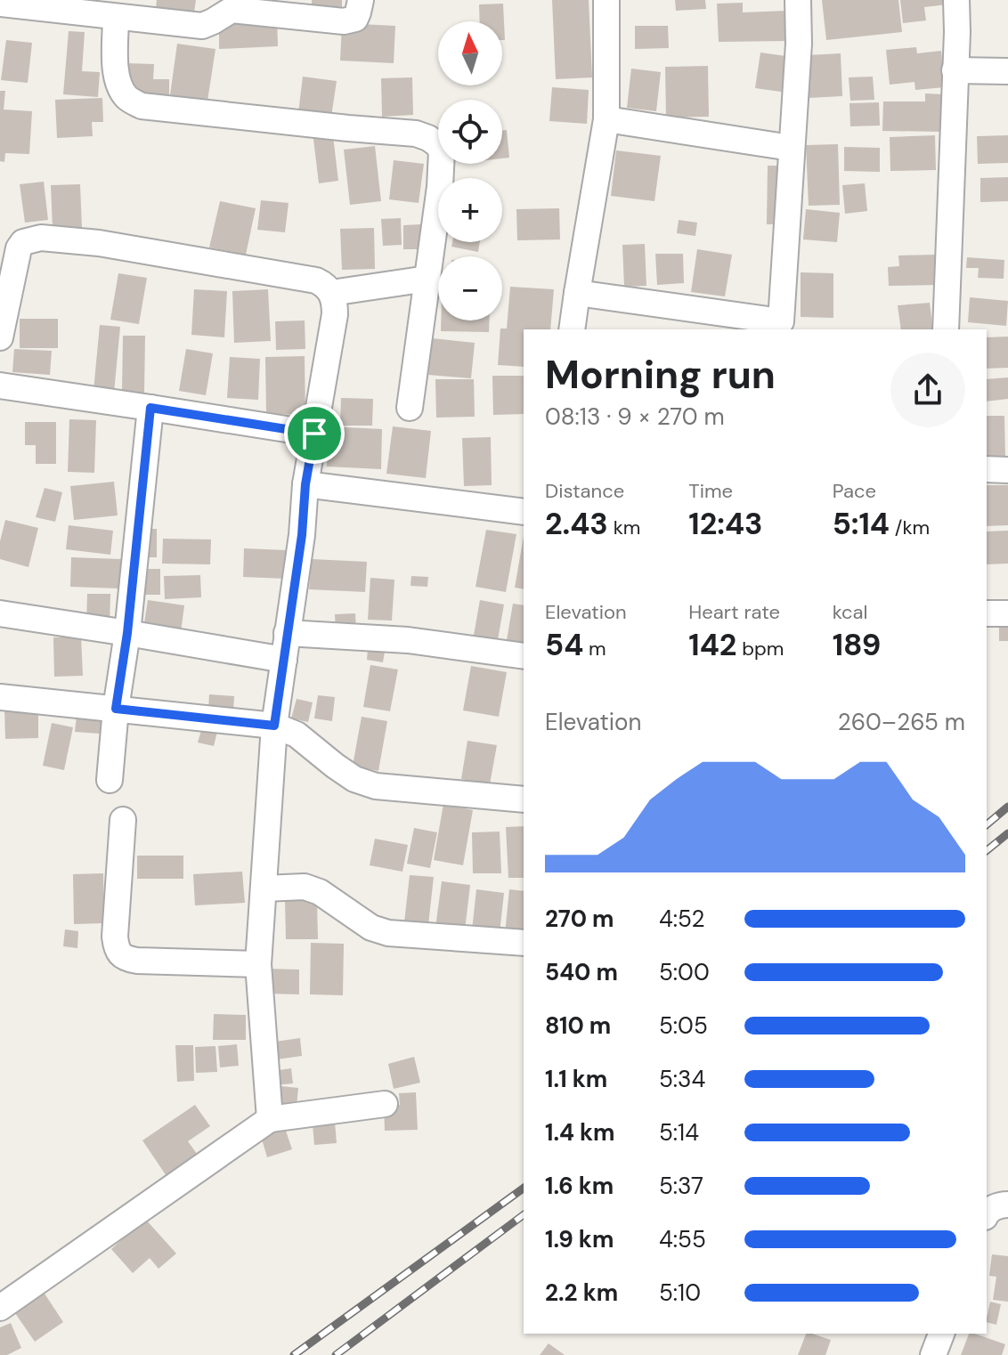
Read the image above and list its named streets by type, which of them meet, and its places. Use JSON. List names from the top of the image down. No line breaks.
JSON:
{"north":"top","page":{"map_buttons":["+","−"],"heading":["Morning run","08:13 · 9 × 270 m"],"stats":[["Distance","2.43 km"],["Time","12:43"],["Pace","5:14 /km"],["Elevation","54 m"],["Heart rate","142 bpm"],["kcal","189"]],"chart":["Elevation","260–265 m"],"list":[{"name":"270 m","note":"4:52"},{"name":"540 m","note":"5:00"},{"name":"810 m","note":"5:05"},{"name":"1.1 km","note":"5:34"},{"name":"1.4 km","note":"5:14"},{"name":"1.6 km","note":"5:37"},{"name":"1.9 km","note":"4:55"},{"name":"2.2 km","note":"5:10"}]}}
